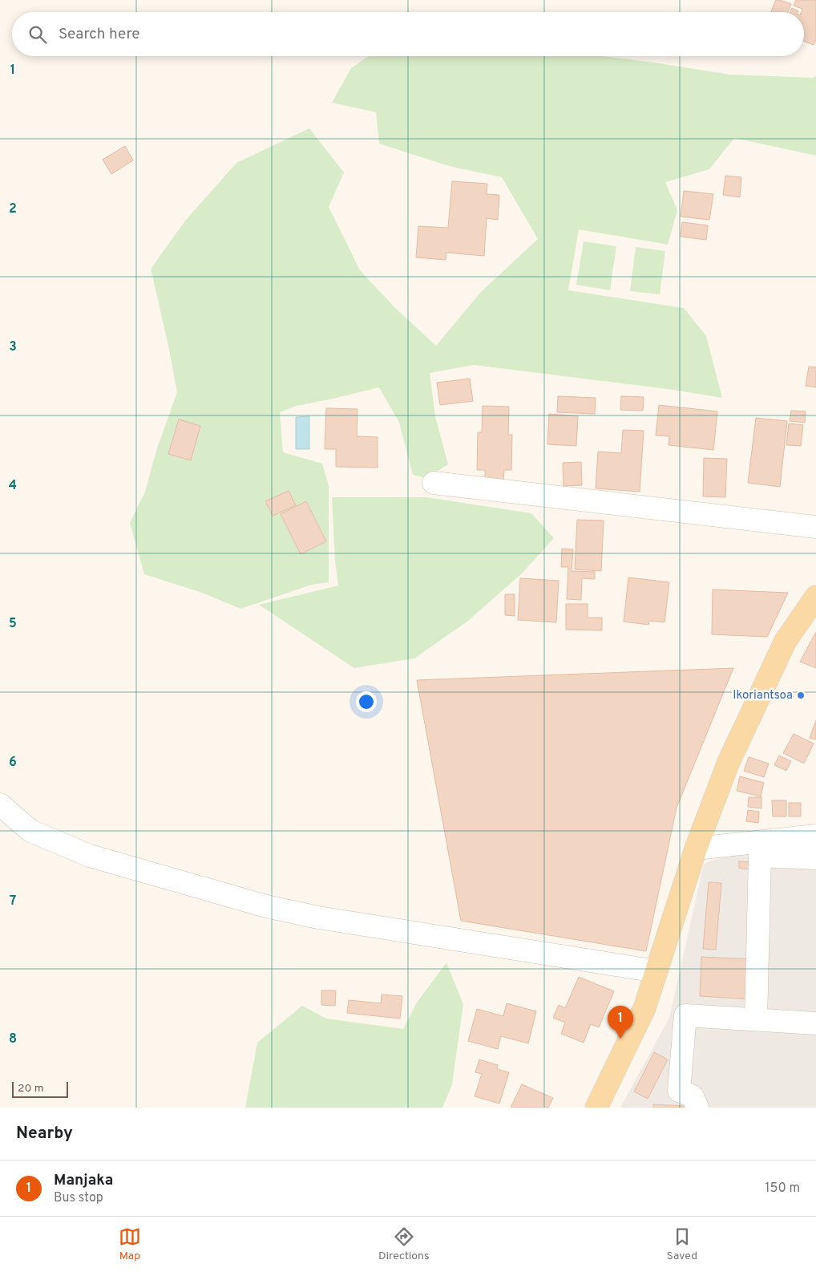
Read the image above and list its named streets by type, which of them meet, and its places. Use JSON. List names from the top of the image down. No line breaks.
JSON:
{"places":["Ikoriantsoa"],"scale_bar":"20 m","page":{"search":"Search here","pins":"1","scale":"20 m","heading":"Nearby","list":[{"mark":"1","name":"Manjaka","note":"Bus stop","value":"150 m"}],"nav":["Map","Directions","Saved"]},"grid":{"rows":["1","2","3","4","5","6","7","8"]}}
